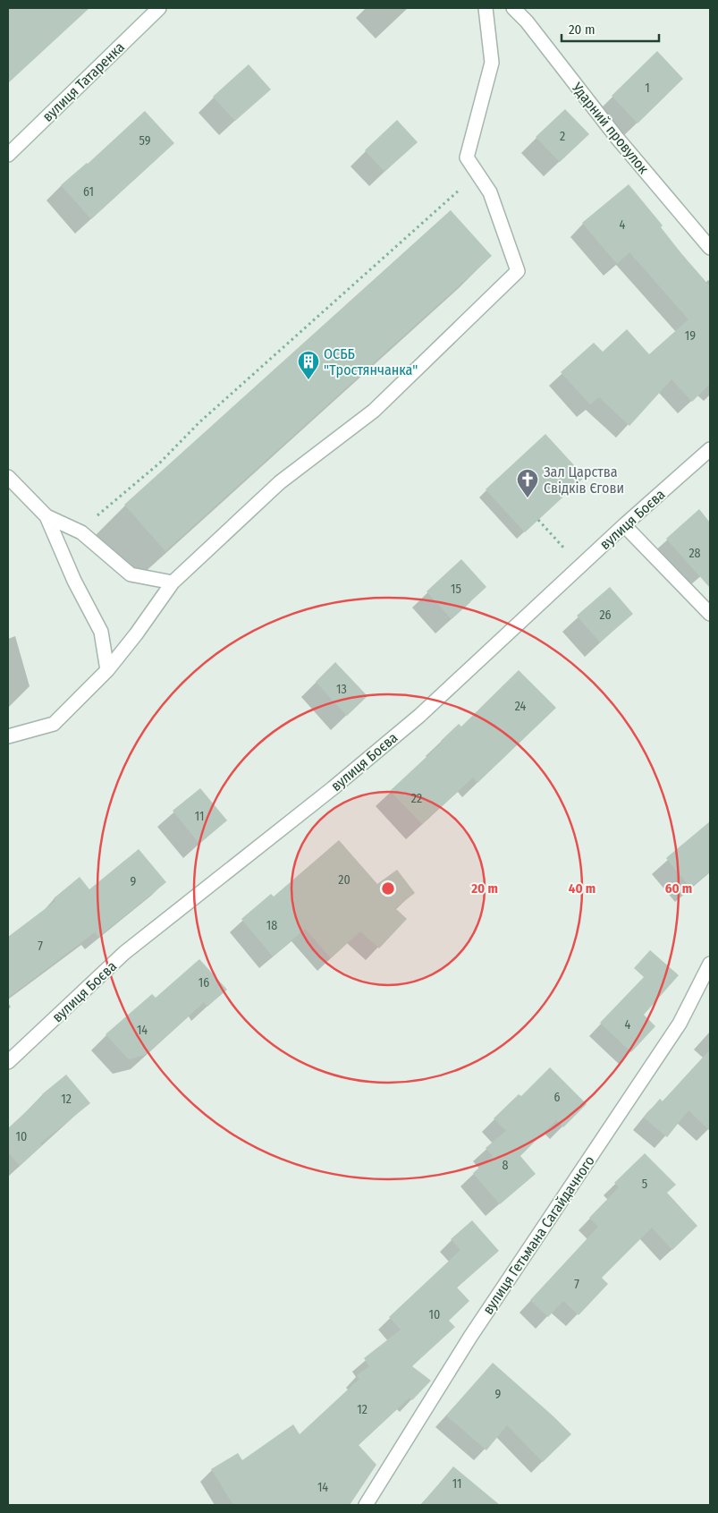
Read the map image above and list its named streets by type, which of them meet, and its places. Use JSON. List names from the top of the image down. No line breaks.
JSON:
{"streets":{"street":["вулиця Татаренка","Ударний провулок","вулиця Боєва","вулиця Гетьмана Сагайдачного"]},"places":{"building":["ОСББ \"Тростянчанка\""],"church":["Зал Царства Свідків Єгови"]},"house_numbers":["1","2","59","61","4","19","28","15","26","13","24","22","11","20","9","18","7","16","4","14","6","12","10","8","5","7","10","9","12","11","14"],"scale_bar":"20 m","rings":["20 m","40 m","60 m"]}
